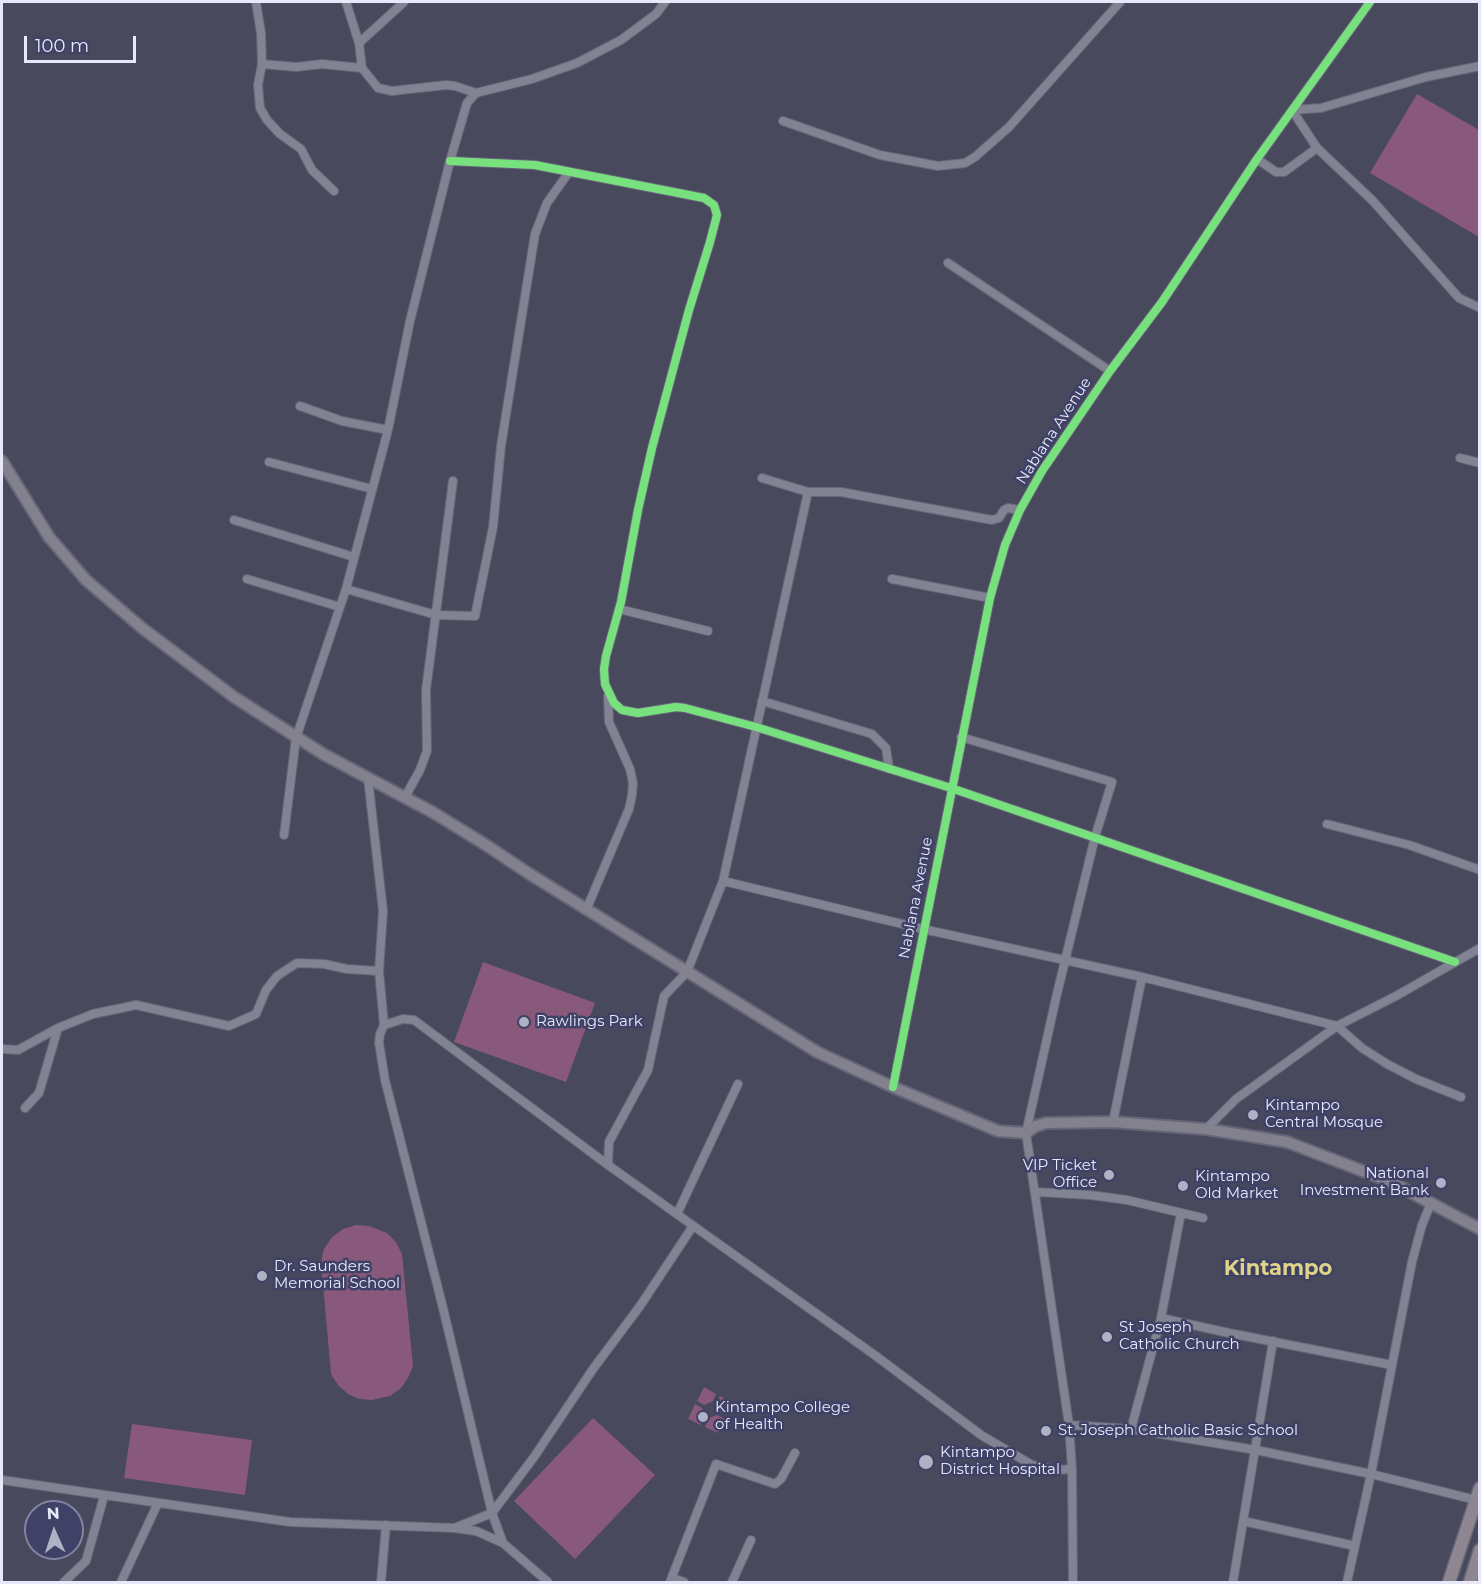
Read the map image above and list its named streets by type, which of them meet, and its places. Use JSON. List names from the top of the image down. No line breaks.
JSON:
{"streets":{"street":["Nablana Avenue"]},"districts":["Kintampo"],"places":["Rawlings Park","Kintampo Central Mosque","VIP Ticket Office","National Investment Bank","Kintampo Old Market","Dr. Saunders Memorial School","St Joseph Catholic Church","Kintampo College of Health","St. Joseph Catholic Basic School","Kintampo District Hospital"],"scale_bar":"100 m","north":"top"}
